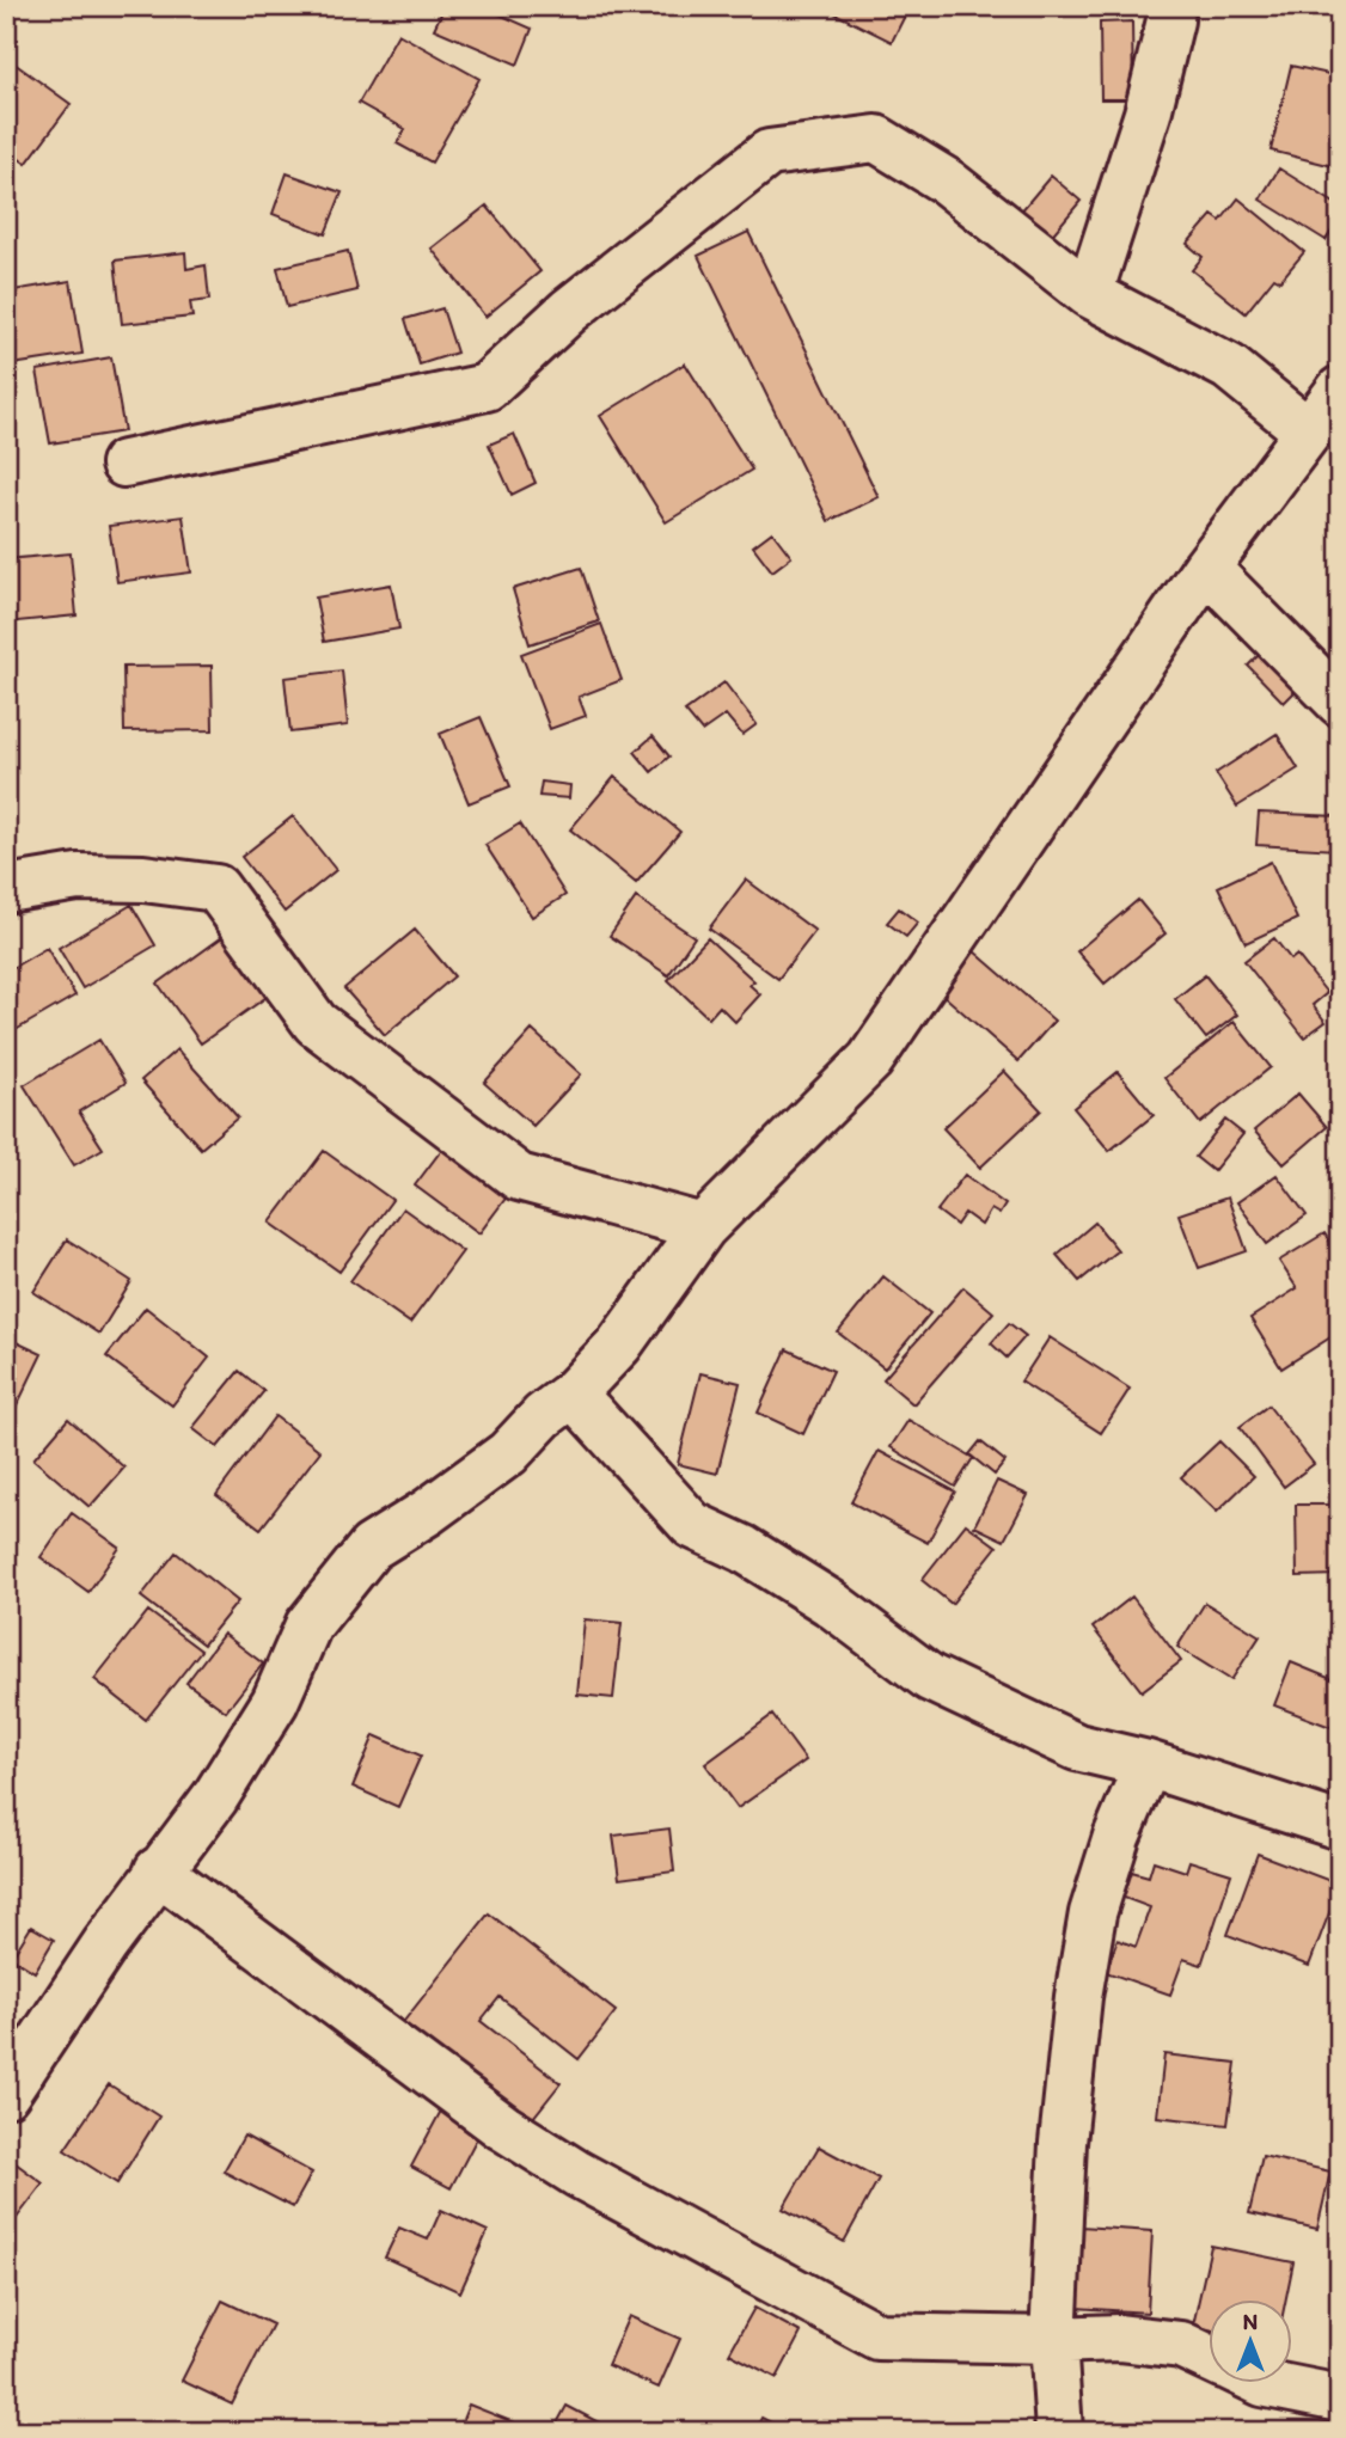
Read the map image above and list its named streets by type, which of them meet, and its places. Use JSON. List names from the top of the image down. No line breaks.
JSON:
{"north":"top"}
